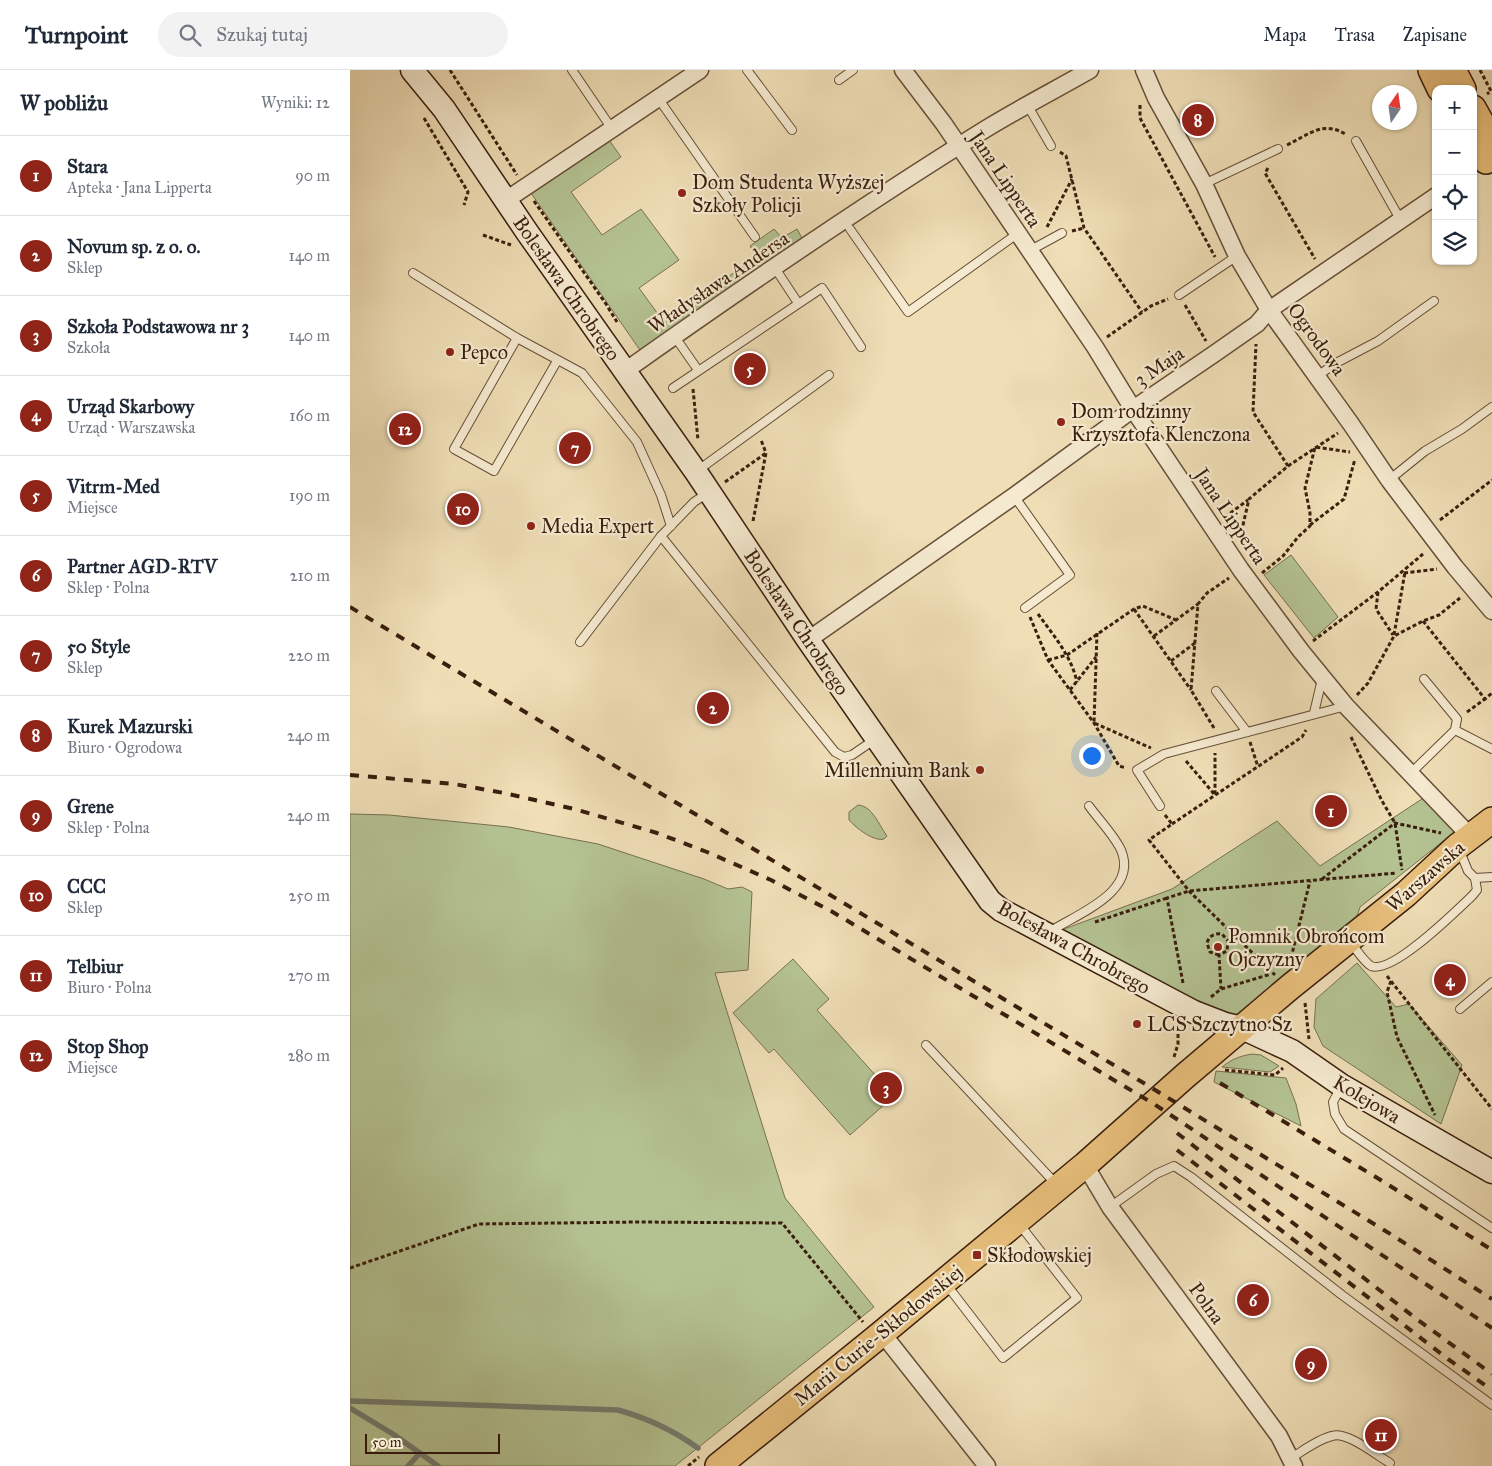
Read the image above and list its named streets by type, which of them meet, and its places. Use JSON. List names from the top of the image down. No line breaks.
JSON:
{"streets":{"main road":["Warszawska","Marii Curie-Skłodowskiej"],"street":["Jana Lipperta","Władysława Andersa","Bolesława Chrobrego","Ogrodowa","3 Maja","Kolejowa","Polna"]},"crossings":[["Jana Lipperta","Władysława Andersa"],["Jana Lipperta","3 Maja"],["Jana Lipperta","Warszawska"],["Władysława Andersa","Bolesława Chrobrego"],["Bolesława Chrobrego","3 Maja"],["Bolesława Chrobrego","Warszawska"],["Bolesława Chrobrego","Kolejowa"],["Bolesława Chrobrego","Marii Curie-Skłodowskiej"],["Ogrodowa","3 Maja"],["Warszawska","Kolejowa"],["Warszawska","Marii Curie-Skłodowskiej"],["Kolejowa","Marii Curie-Skłodowskiej"],["Polna","Marii Curie-Skłodowskiej"]],"places":{"other":["Dom Studenta Wyższej Szkoły Policji","Pepco","Dom rodzinny Krzysztofa Klenczona","Media Expert","Millennium Bank","Pomnik Obrońcom Ojczyzny","LCS Szczytno Sz"],"transit":["Skłodowskiej"]},"scale_bar":"50 m","north":"top","page":{"header":"Turnpoint","search":"Szukaj tutaj","nav":["Mapa","Trasa","Zapisane"],"heading":["W pobliżu","Wyniki: 12"],"map_buttons":["+","−"],"pins":["8","5","12","7","10","2","1","4","3","6","9","11"],"list":[{"mark":"1","name":"Stara","note":"Apteka · Jana Lipperta","value":"90 m"},{"mark":"2","name":"Novum sp. z o. o.","note":"Sklep","value":"140 m"},{"mark":"3","name":"Szkoła Podstawowa nr 3","note":"Szkoła","value":"140 m"},{"mark":"4","name":"Urząd Skarbowy","note":"Urząd · Warszawska","value":"160 m"},{"mark":"5","name":"Vitrm-Med","note":"Miejsce","value":"190 m"},{"mark":"6","name":"Partner AGD-RTV","note":"Sklep · Polna","value":"210 m"},{"mark":"7","name":"50 Style","note":"Sklep","value":"220 m"},{"mark":"8","name":"Kurek Mazurski","note":"Biuro · Ogrodowa","value":"240 m"},{"mark":"9","name":"Grene","note":"Sklep · Polna","value":"240 m"},{"mark":"10","name":"CCC","note":"Sklep","value":"250 m"},{"mark":"11","name":"Telbiur","note":"Biuro · Polna","value":"270 m"},{"mark":"12","name":"Stop Shop","note":"Miejsce","value":"280 m"}],"scale":"50 m"}}
